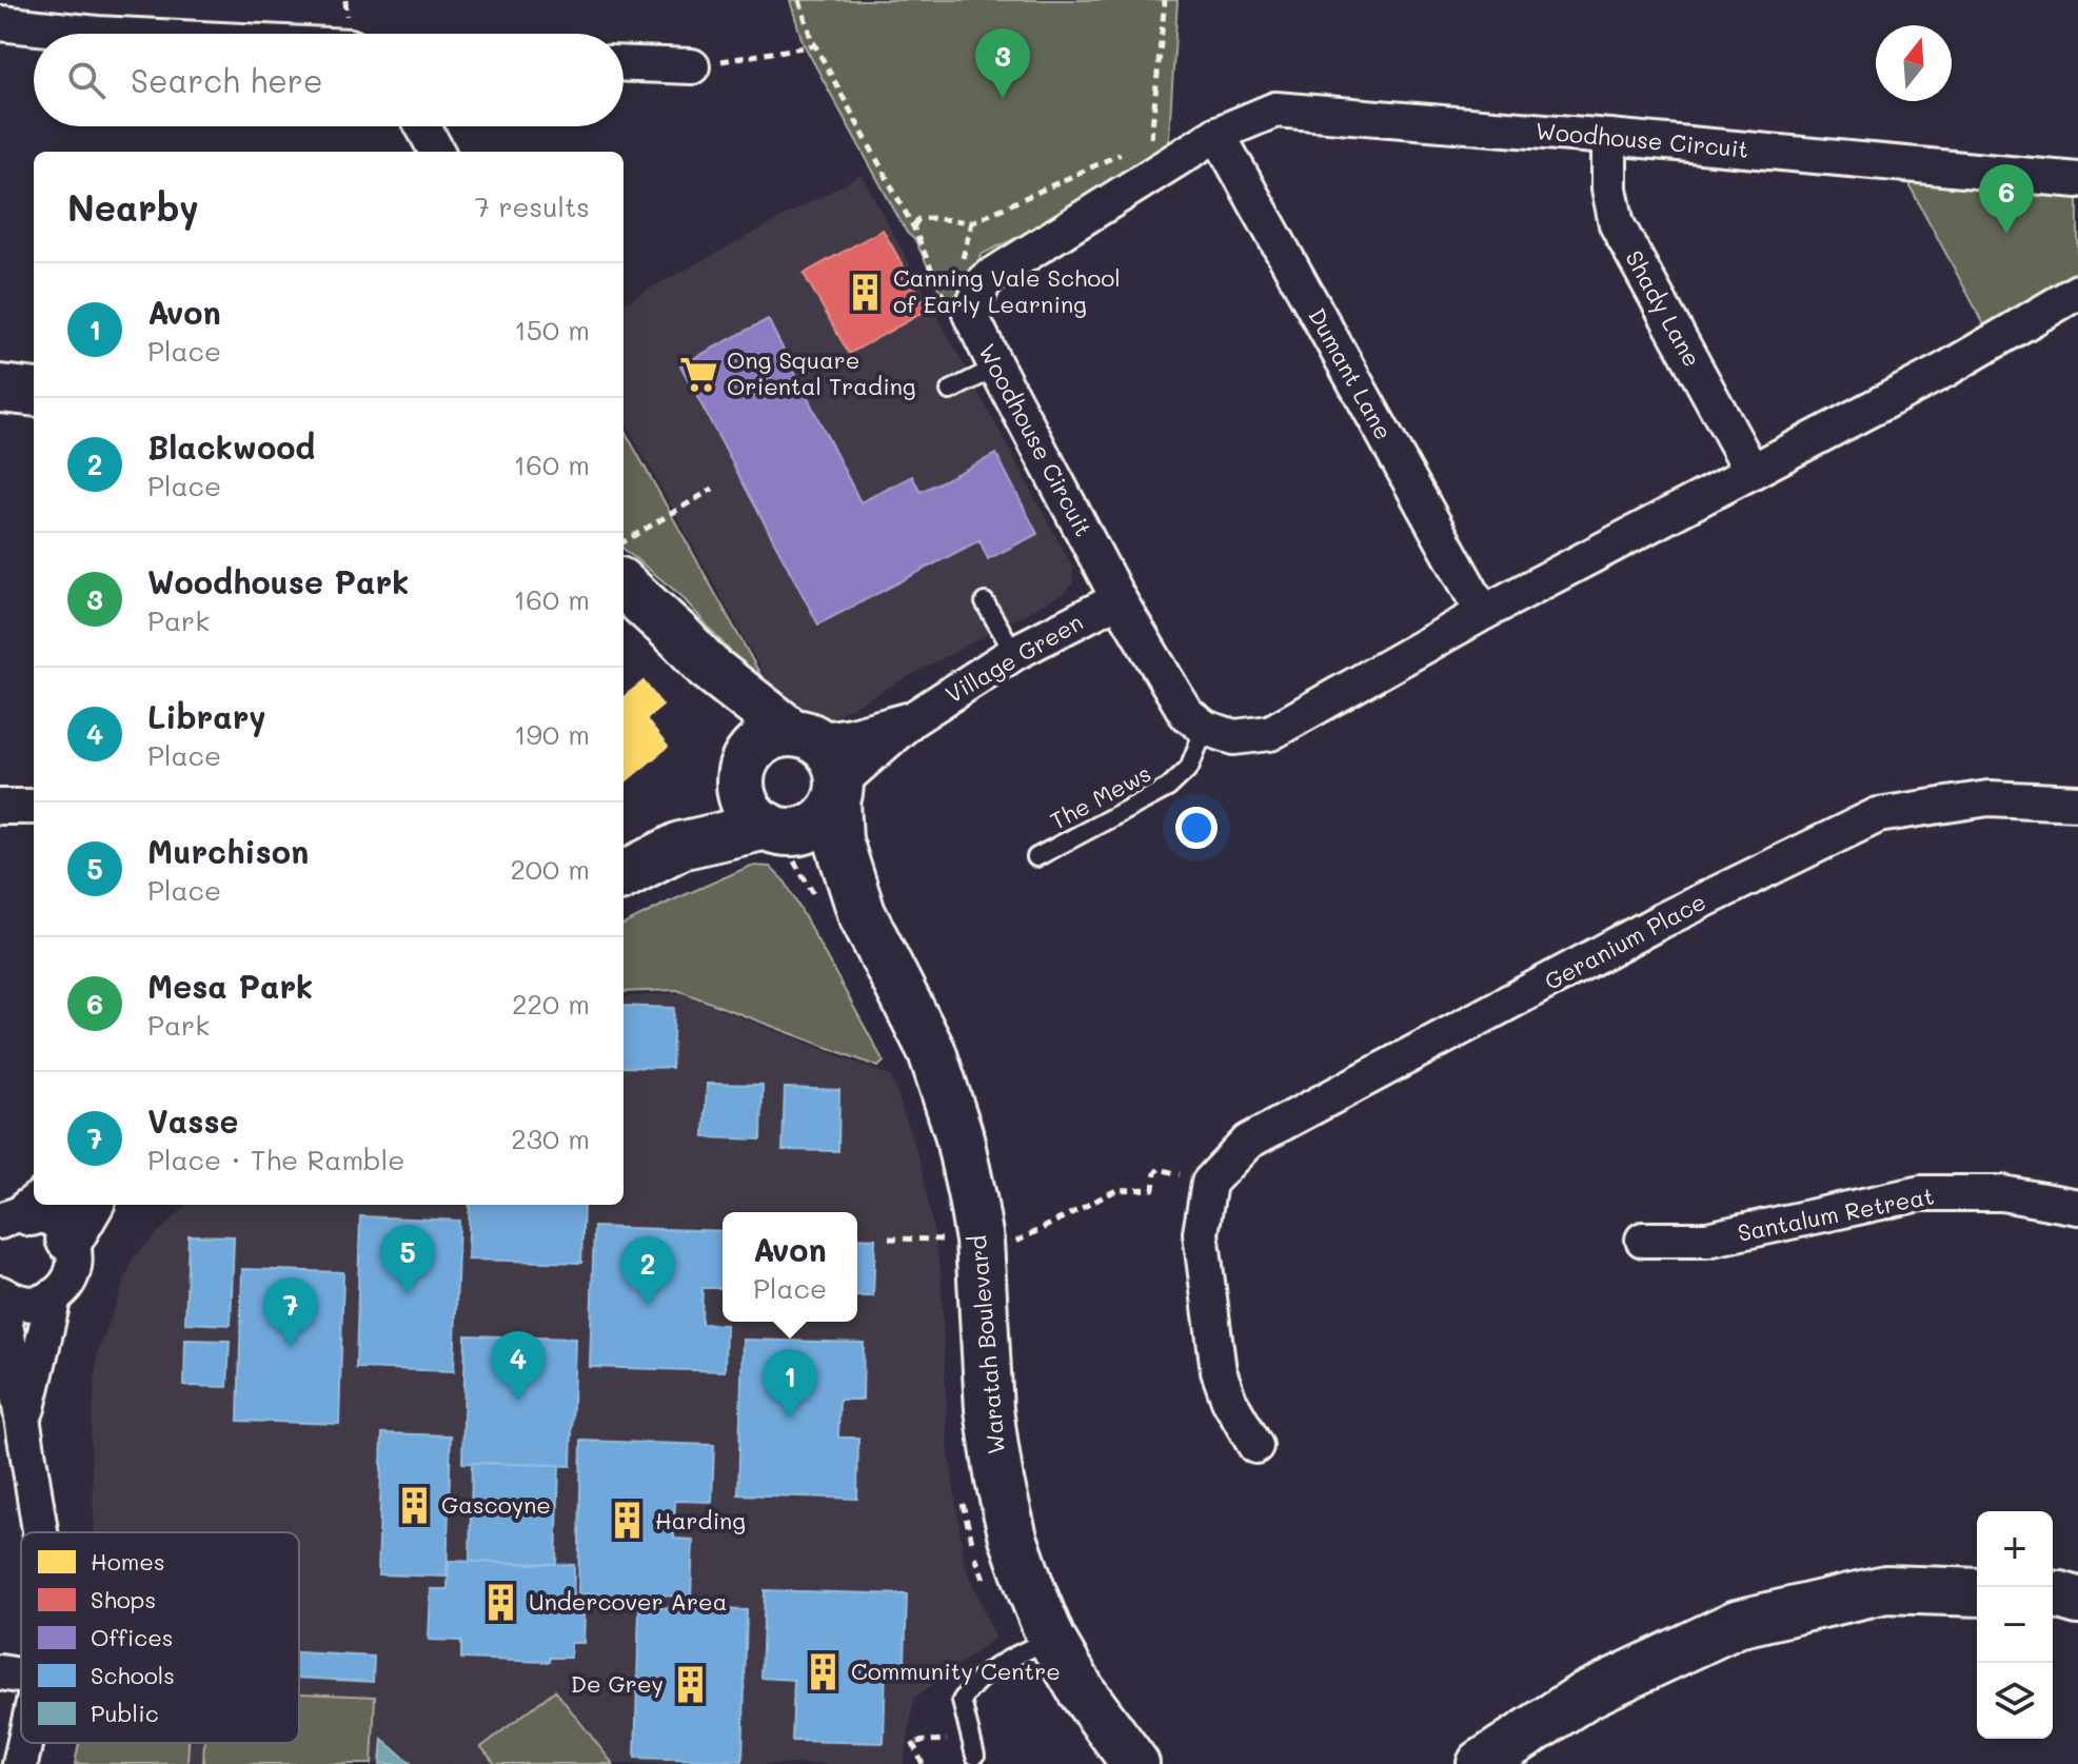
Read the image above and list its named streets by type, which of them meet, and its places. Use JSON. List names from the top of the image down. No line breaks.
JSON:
{"streets":{"street":["Woodhouse Circuit","Shady Lane","Dumant Lane","Village Green","Geranium Place","Santalum Retreat","Waratah Boulevard"],"lane":["The Mews"]},"crossings":[["Woodhouse Circuit","Shady Lane"],["Woodhouse Circuit","Dumant Lane"],["Woodhouse Circuit","Village Green"],["Woodhouse Circuit","The Mews"],["Village Green","Waratah Boulevard"]],"places":{"building":["Canning Vale School of Early Learning","Gascoyne","Harding","Undercover Area","Community Centre","De Grey"],"supermarket":["Ong Square Oriental Trading"]},"legend":["Homes","Shops","Offices","Schools","Public"],"north":"top","page":{"pins":["3","6","5","2","7","4","1"],"search":"Search here","heading":["Nearby","7 results"],"list":[{"mark":"1","name":"Avon","note":"Place","value":"150 m"},{"mark":"2","name":"Blackwood","note":"Place","value":"160 m"},{"mark":"3","name":"Woodhouse Park","note":"Park","value":"160 m"},{"mark":"4","name":"Library","note":"Place","value":"190 m"},{"mark":"5","name":"Murchison","note":"Place","value":"200 m"},{"mark":"6","name":"Mesa Park","note":"Park","value":"220 m"},{"mark":"7","name":"Vasse","note":"Place · The Ramble","value":"230 m"}],"popup":["Avon","Place"],"map_buttons":["+","−"]}}
